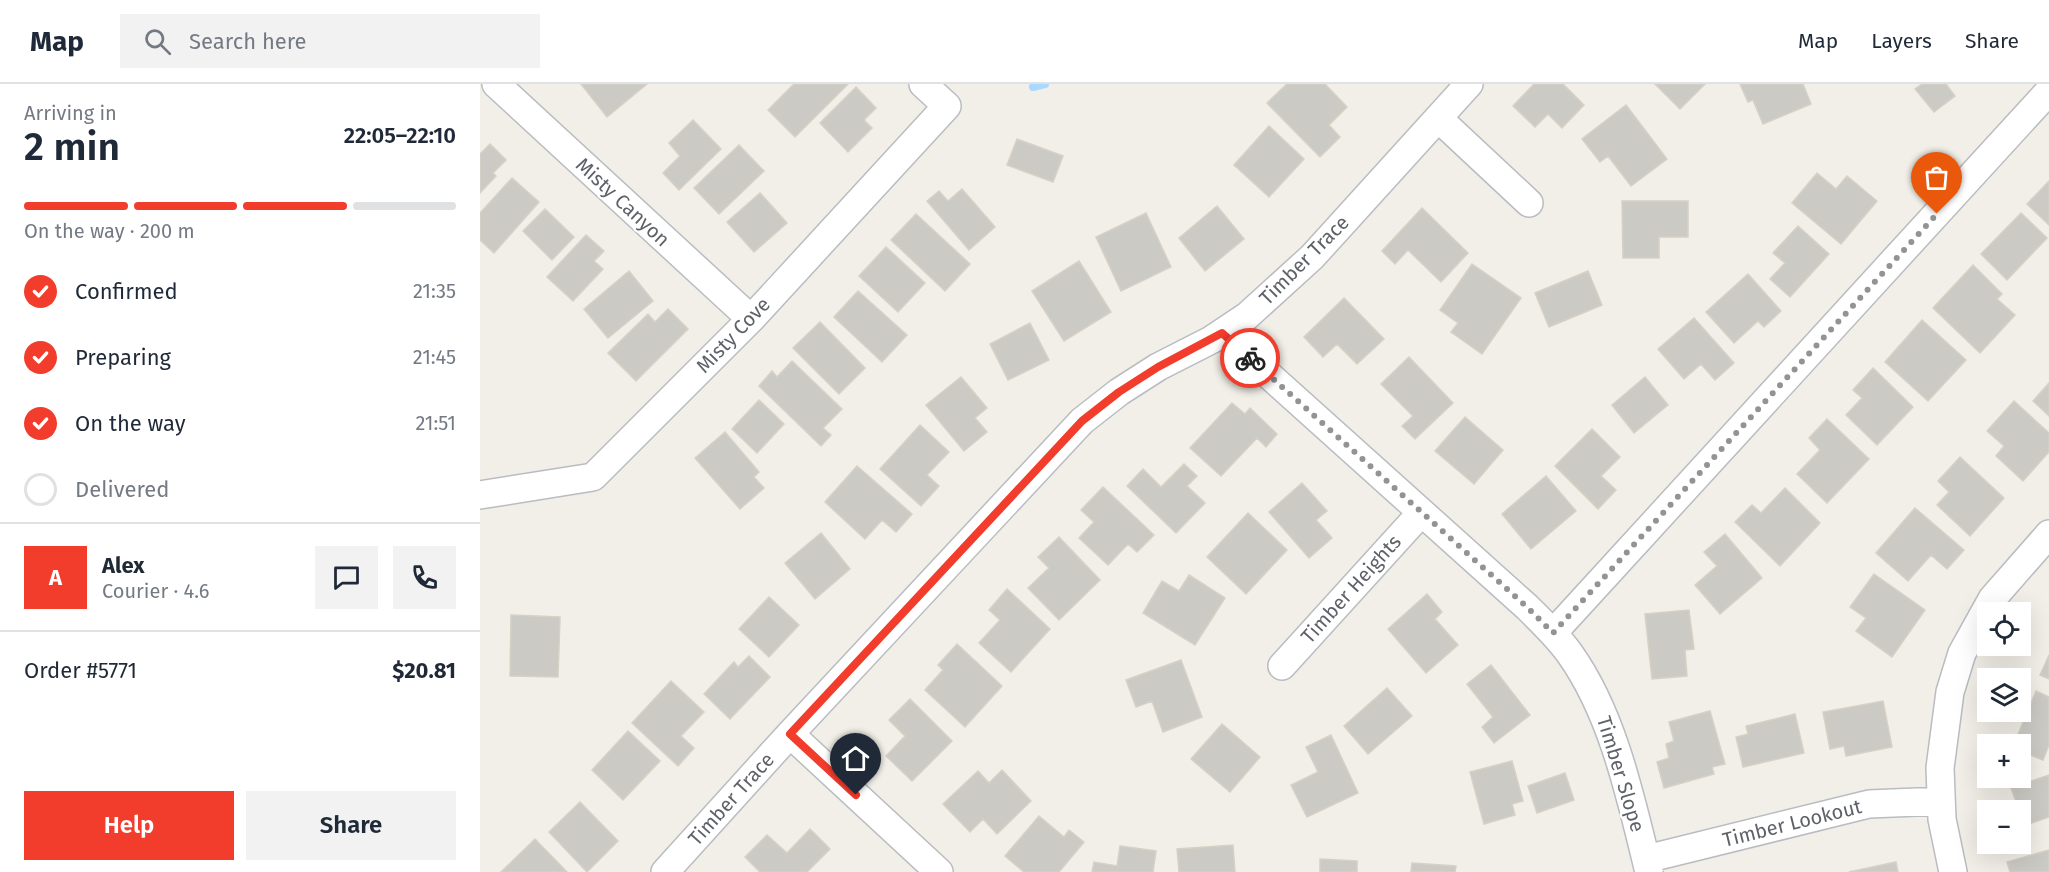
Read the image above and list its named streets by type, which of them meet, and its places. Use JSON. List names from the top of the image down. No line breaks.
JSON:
{"streets":{"street":["Misty Canyon","Timber Trace","Misty Cove","Timber Heights","Timber Slope","Timber Lookout"]},"crossings":[["Misty Canyon","Misty Cove"],["Timber Trace","Timber Slope"],["Timber Heights","Timber Slope"],["Timber Slope","Timber Lookout"]],"page":{"header":"Map","search":"Search here","nav":["Map","Layers","Share"],"heading":["2 min","Arriving in","22:05–22:10"],"panel":["Alex","Courier · 4.6","Order #5771","$20.81"],"bar":"On the way · 200 m","list":[["Confirmed","21:35"],["Preparing","21:45"],["On the way","21:51"],"Delivered"],"round":"A","map_buttons":["+","−"],"buttons":["Help","Share"]}}
